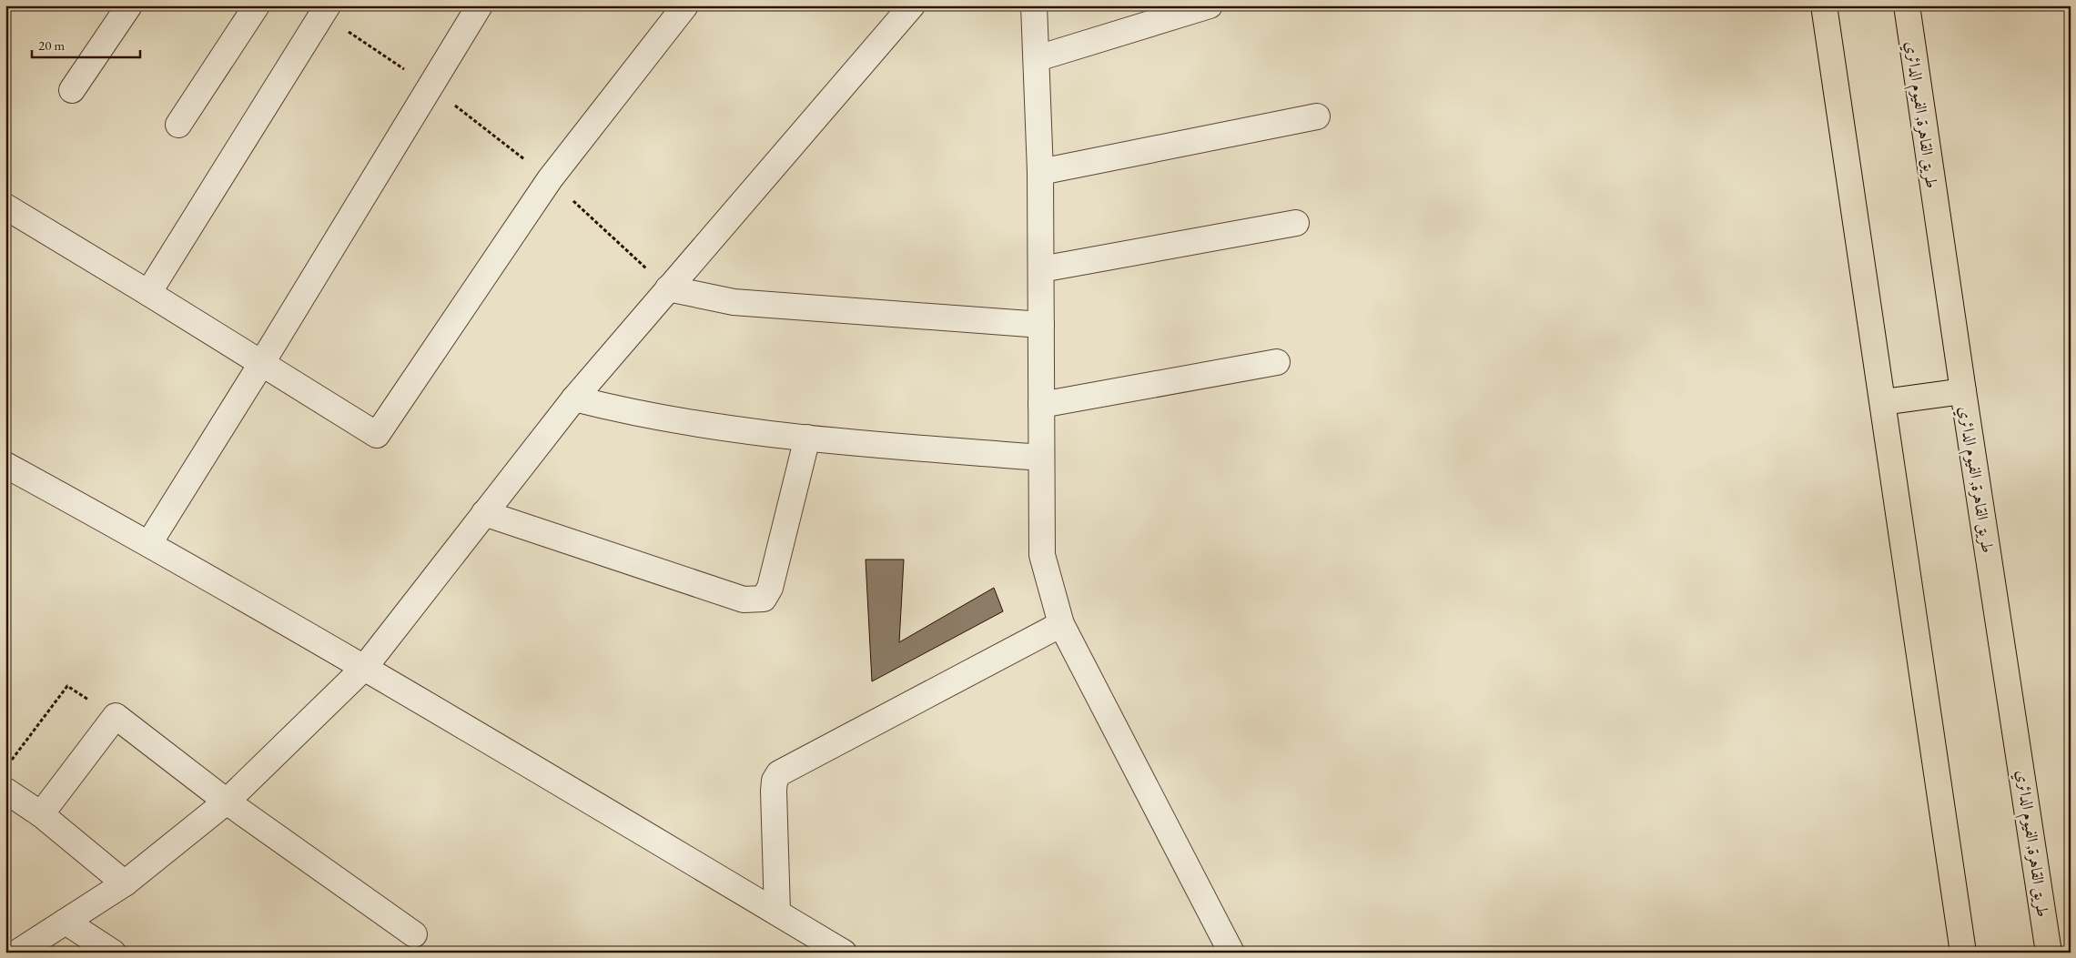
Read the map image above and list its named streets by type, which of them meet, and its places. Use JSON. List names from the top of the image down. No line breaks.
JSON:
{"streets":{"highway":["طريق القاهرة, الفيوم الدائري"]},"scale_bar":"20 m"}
